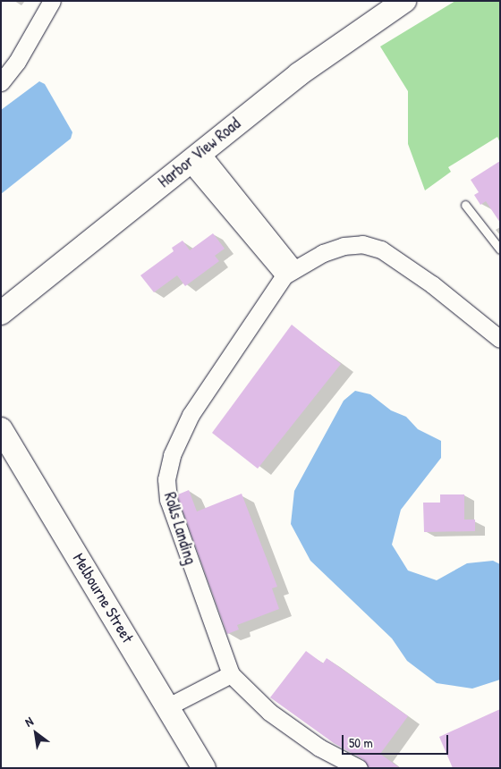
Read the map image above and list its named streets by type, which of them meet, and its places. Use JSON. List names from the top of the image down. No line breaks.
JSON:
{"streets":{"main road":["Harbor View Road","Melbourne Street"],"street":["Rolls Landing"]},"scale_bar":"50 m","north":"top left"}
